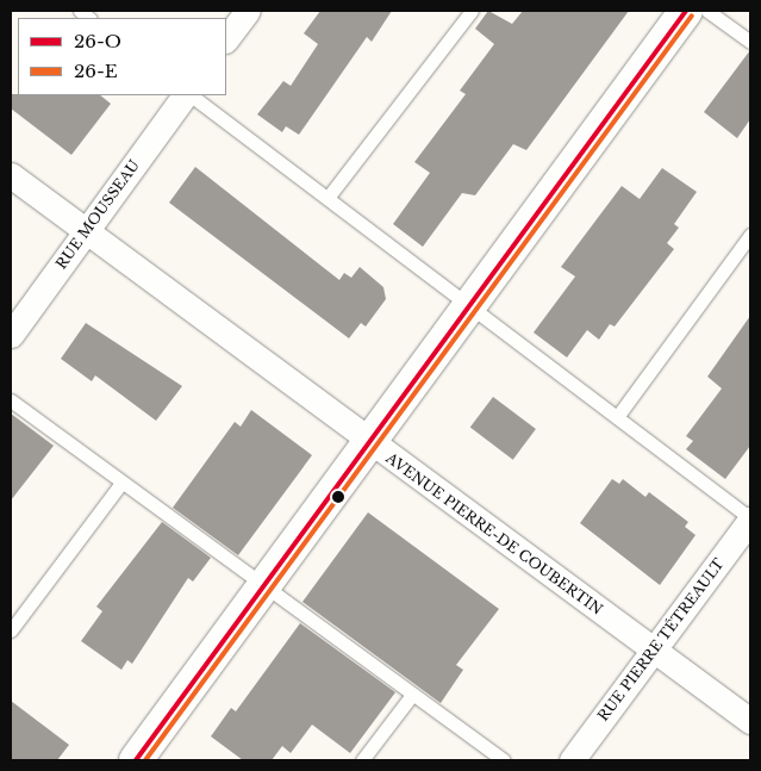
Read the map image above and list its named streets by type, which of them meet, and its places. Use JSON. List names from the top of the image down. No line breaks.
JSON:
{"streets":{"street":["RUE MOUSSEAU","AVENUE PIERRE-DE COUBERTIN","RUE PIERRE TÉTREAULT"]},"crossings":[["RUE MOUSSEAU","AVENUE PIERRE-DE COUBERTIN"],["AVENUE PIERRE-DE COUBERTIN","RUE PIERRE TÉTREAULT"]],"lines":["transit line 26-O","transit line 26-E"],"legend":["26-O","26-E"]}
